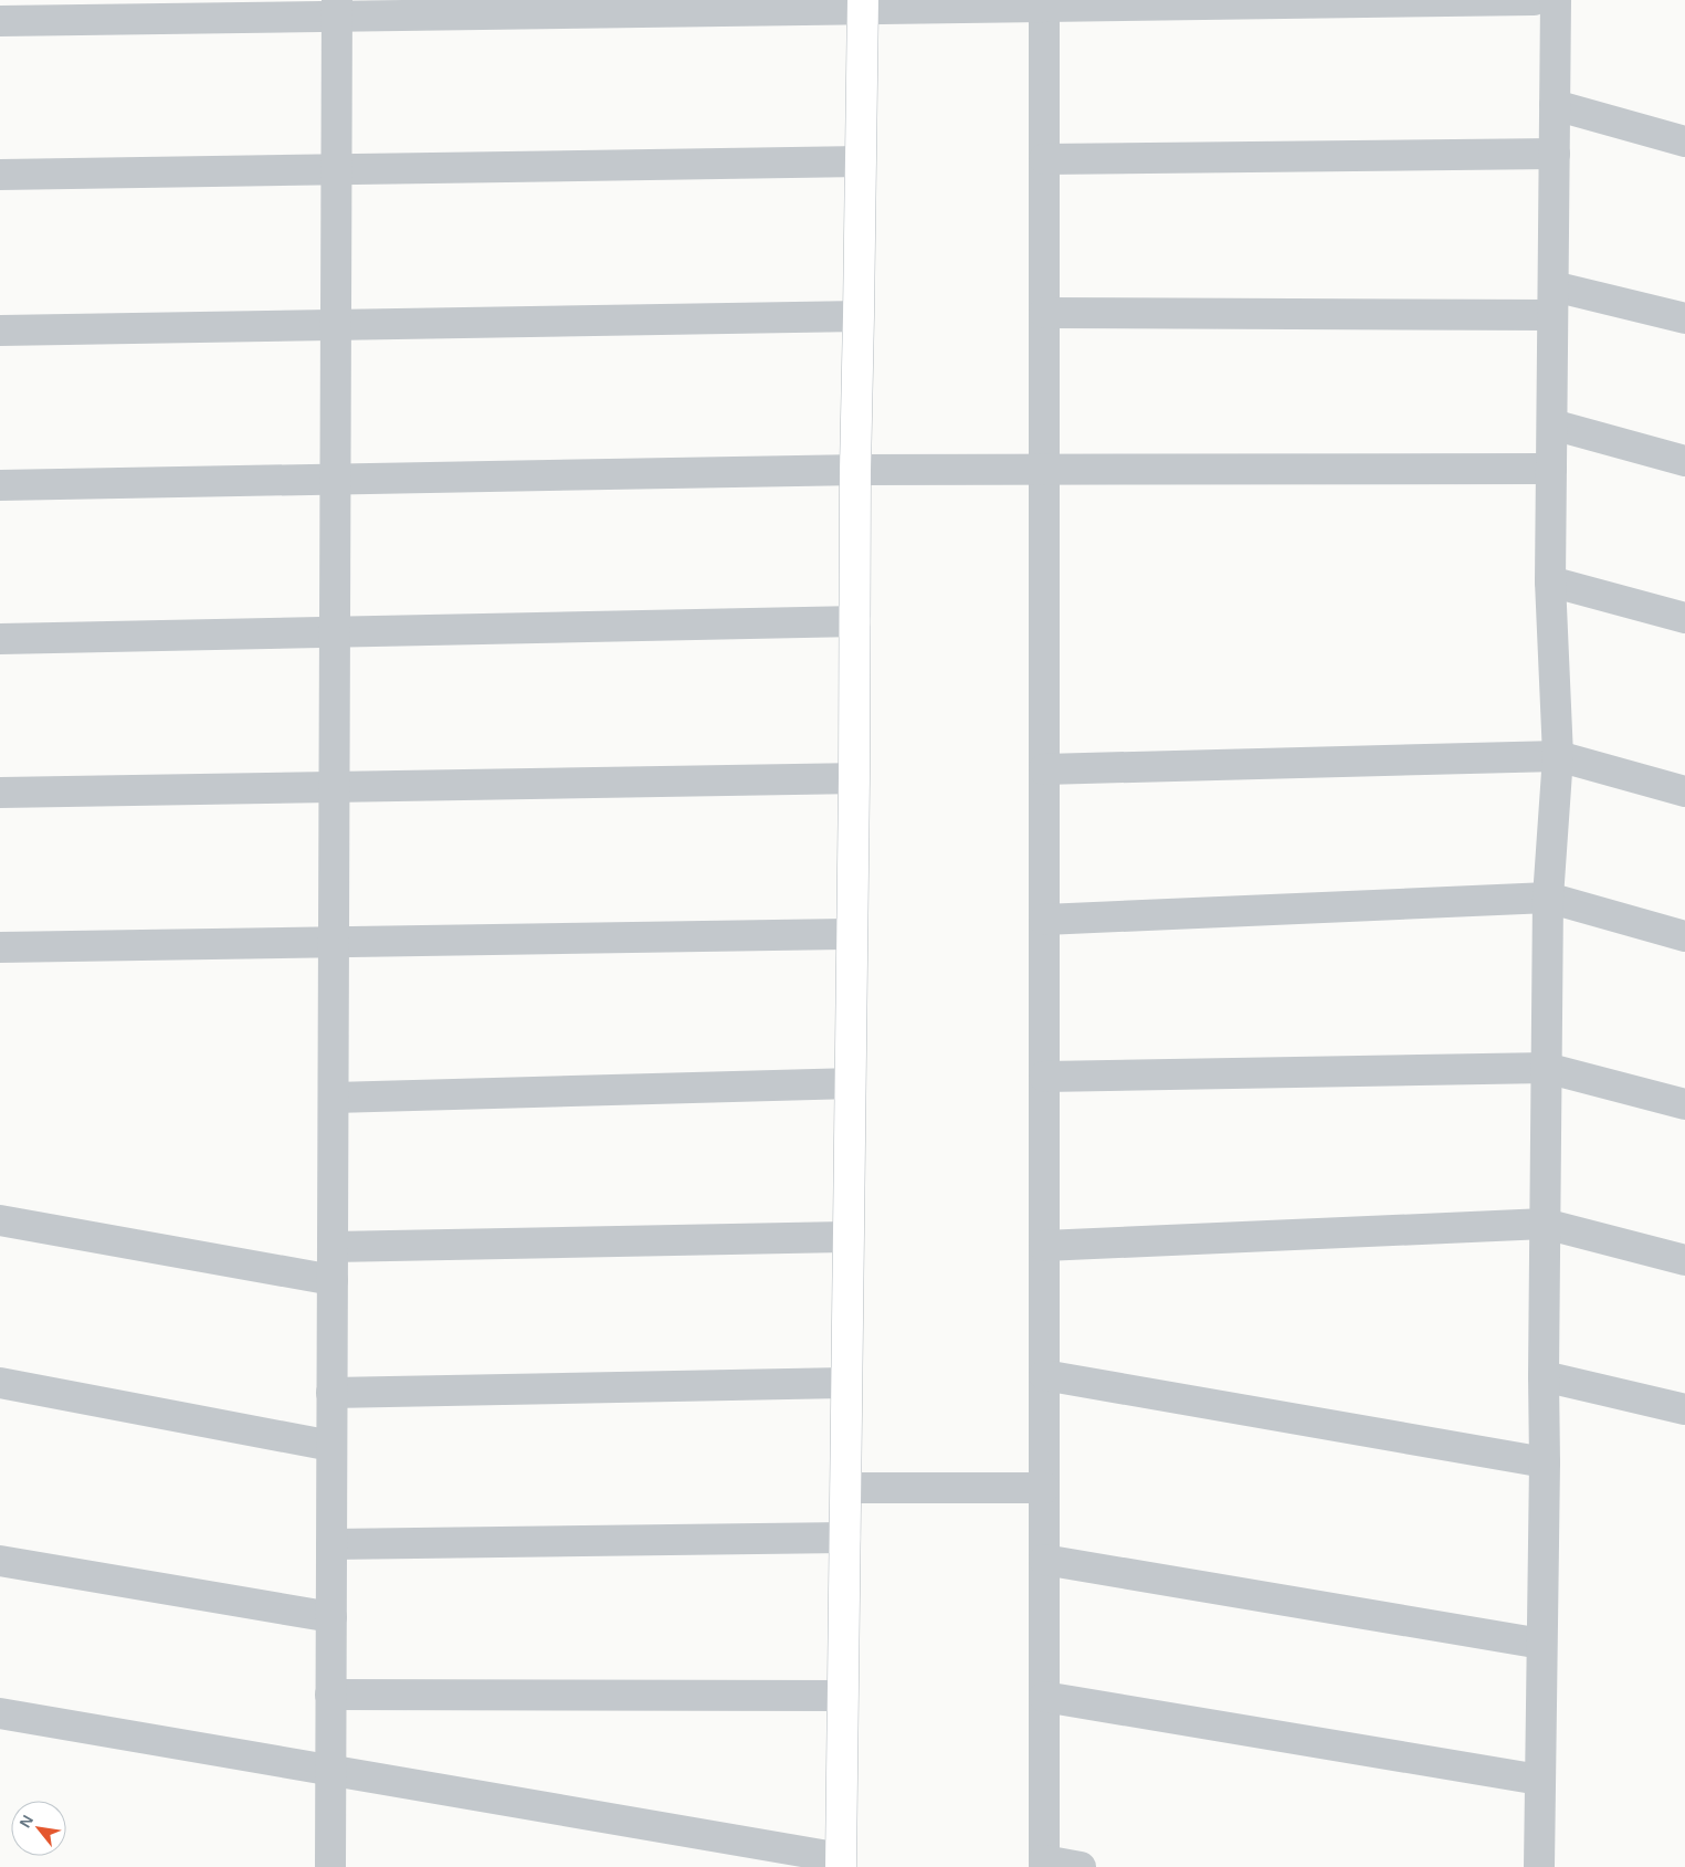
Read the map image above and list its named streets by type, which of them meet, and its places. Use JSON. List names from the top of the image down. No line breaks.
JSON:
{"north":"top left"}
